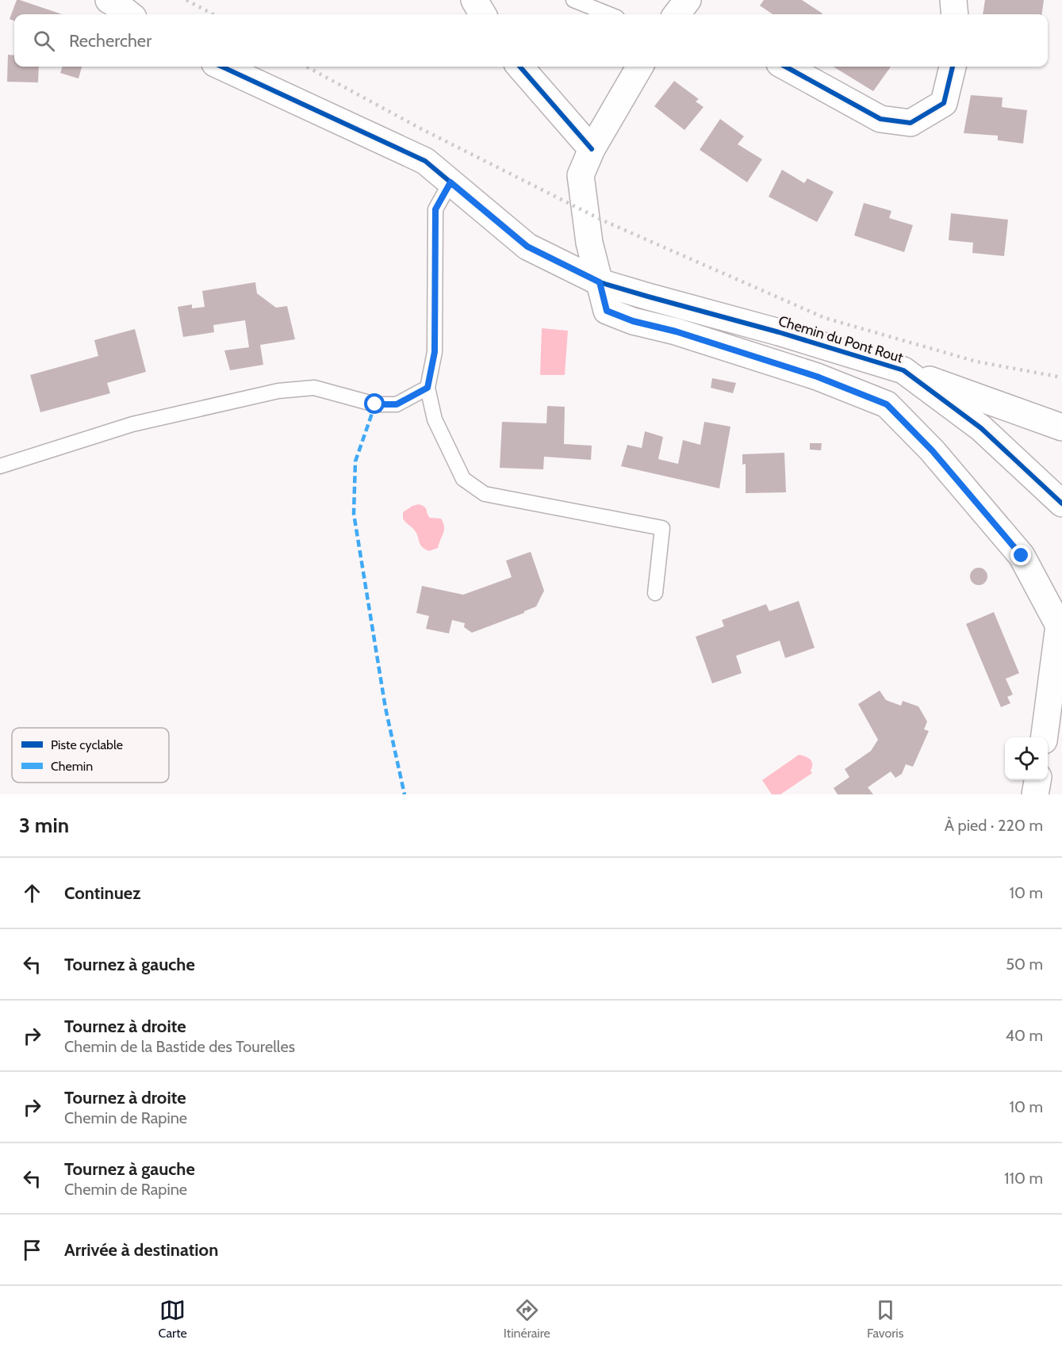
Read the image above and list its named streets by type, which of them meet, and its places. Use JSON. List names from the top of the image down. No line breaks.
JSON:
{"streets":{"street":["Chemin du Pont Rout"]},"legend":["Piste cyclable","Chemin"],"page":{"search":"Rechercher","heading":["3 min","À pied · 220 m"],"list":[["Continuez","10 m"],["Tournez à gauche","50 m"],["Tournez à droite","Chemin de la Bastide des Tourelles","40 m"],["Tournez à droite","Chemin de Rapine","10 m"],["Tournez à gauche","Chemin de Rapine","110 m"],"Arrivée à destination"],"nav":["Carte","Itinéraire","Favoris"]}}
